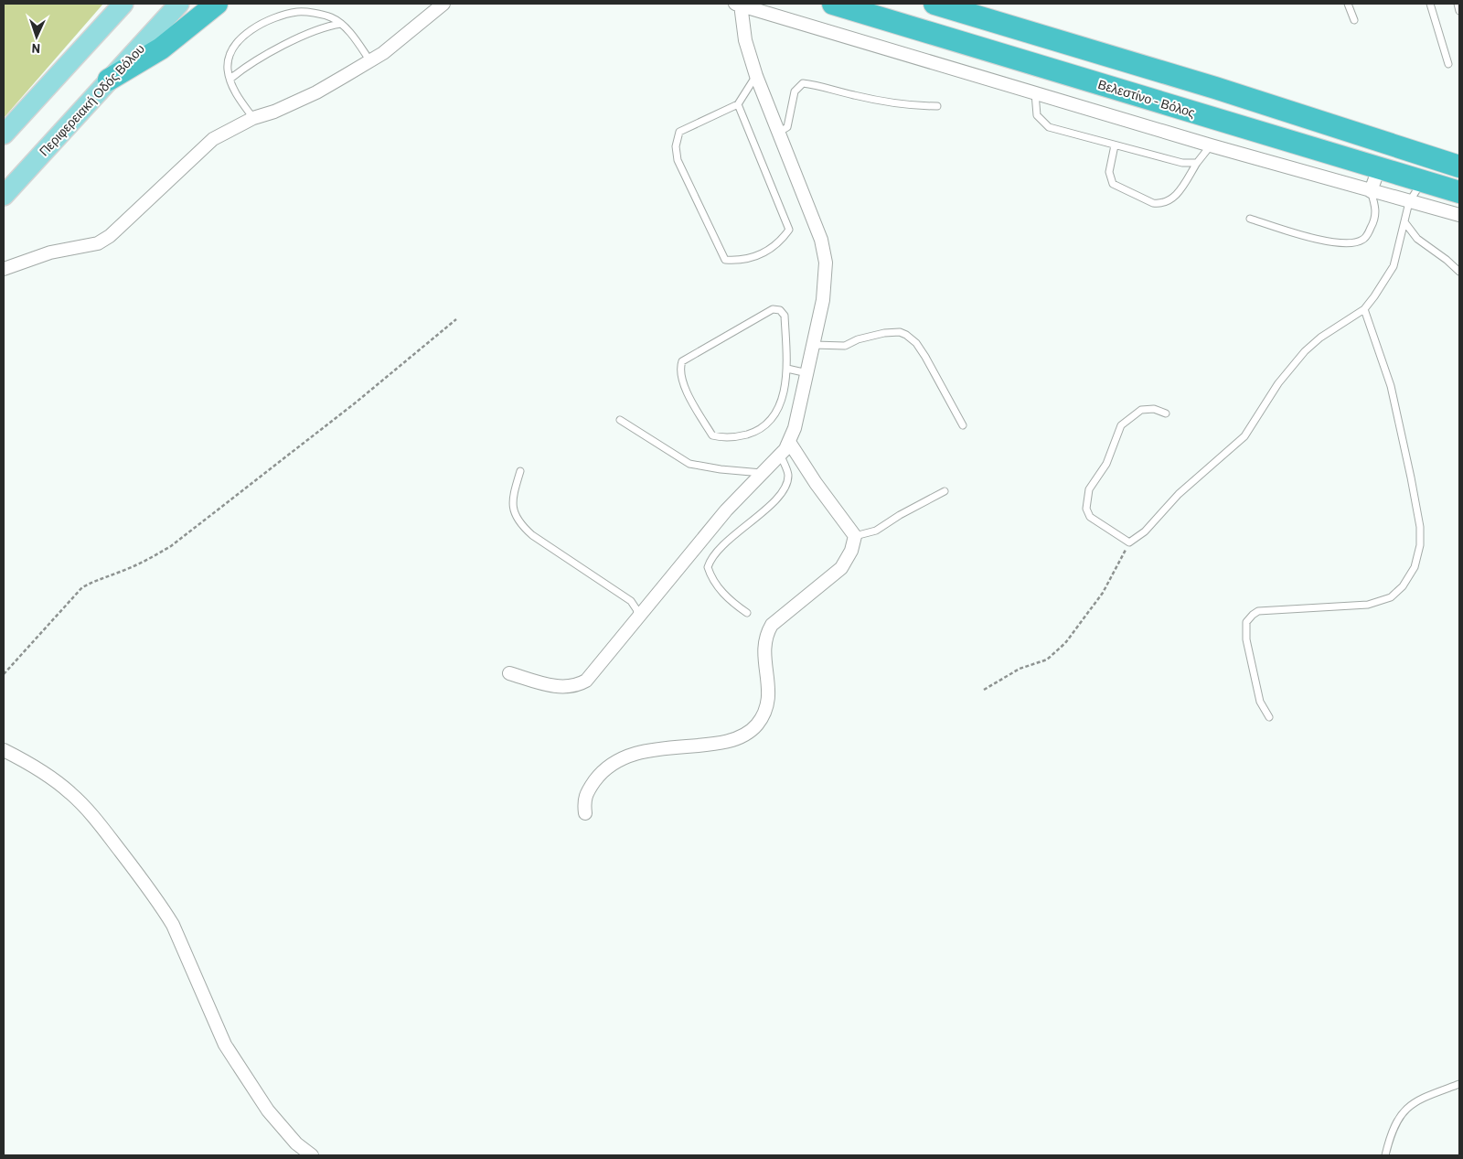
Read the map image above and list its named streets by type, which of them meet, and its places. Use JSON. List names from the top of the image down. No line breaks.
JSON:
{"streets":{"highway":["Βελεστίνο - Βόλος"],"main road":["Περιφερειακή Οδός Βόλου"]},"north":"bottom"}
